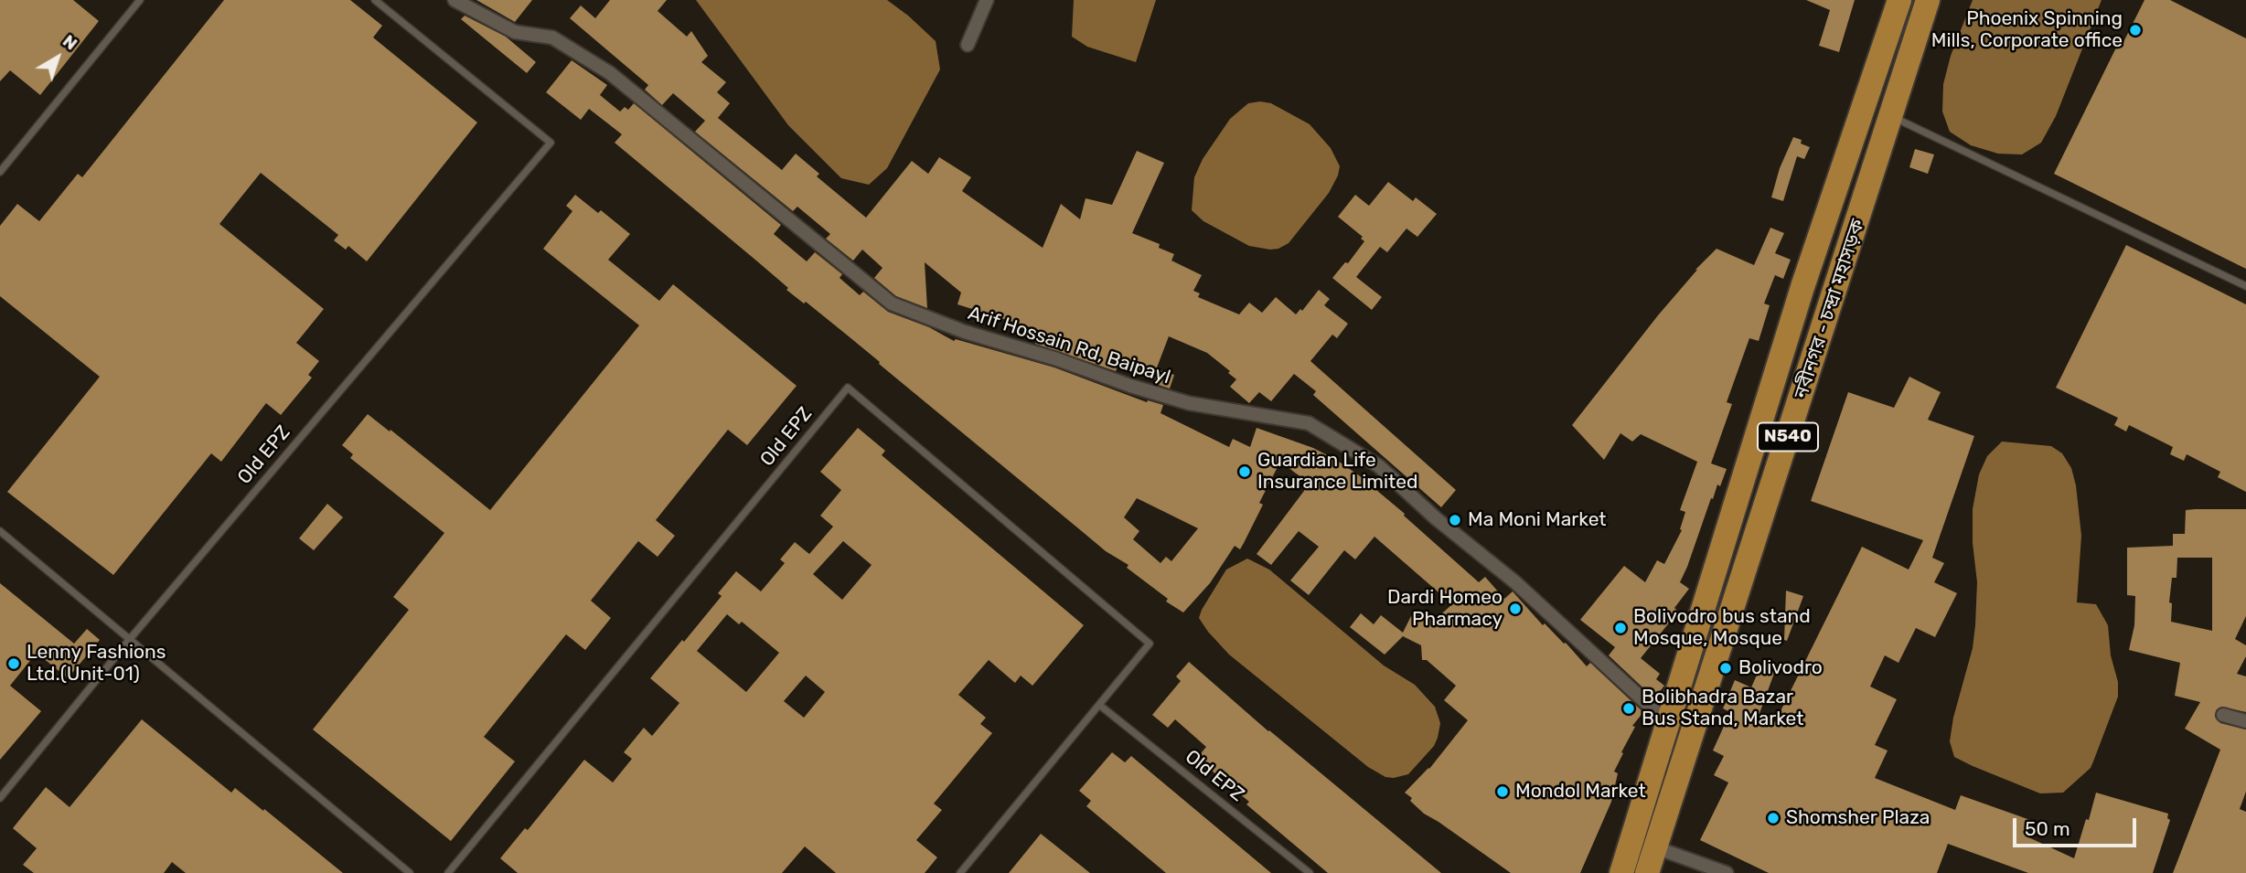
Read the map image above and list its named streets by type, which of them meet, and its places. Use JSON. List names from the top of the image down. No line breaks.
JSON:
{"streets":{"highway":["নবীনগর - চন্দ্রা মহাসড়ক","N540"],"street":["Arif Hossain Rd, Baipayl"],"lane":["Old EPZ"]},"crossings":[["নবীনগর - চন্দ্রা মহাসড়ক","Arif Hossain Rd, Baipayl"]],"places":["Phoenix Spinning Mills, Corporate office","Guardian Life Insurance Limited","Ma Moni Market","Dardi Homeo Pharmacy","Bolivodro bus stand Mosque, Mosque","Lenny Fashions Ltd.(Unit-01)","Bolivodro","Bolibhadra Bazar Bus Stand, Market","Mondol Market","Shomsher Plaza"],"scale_bar":"50 m","north":"top right"}
